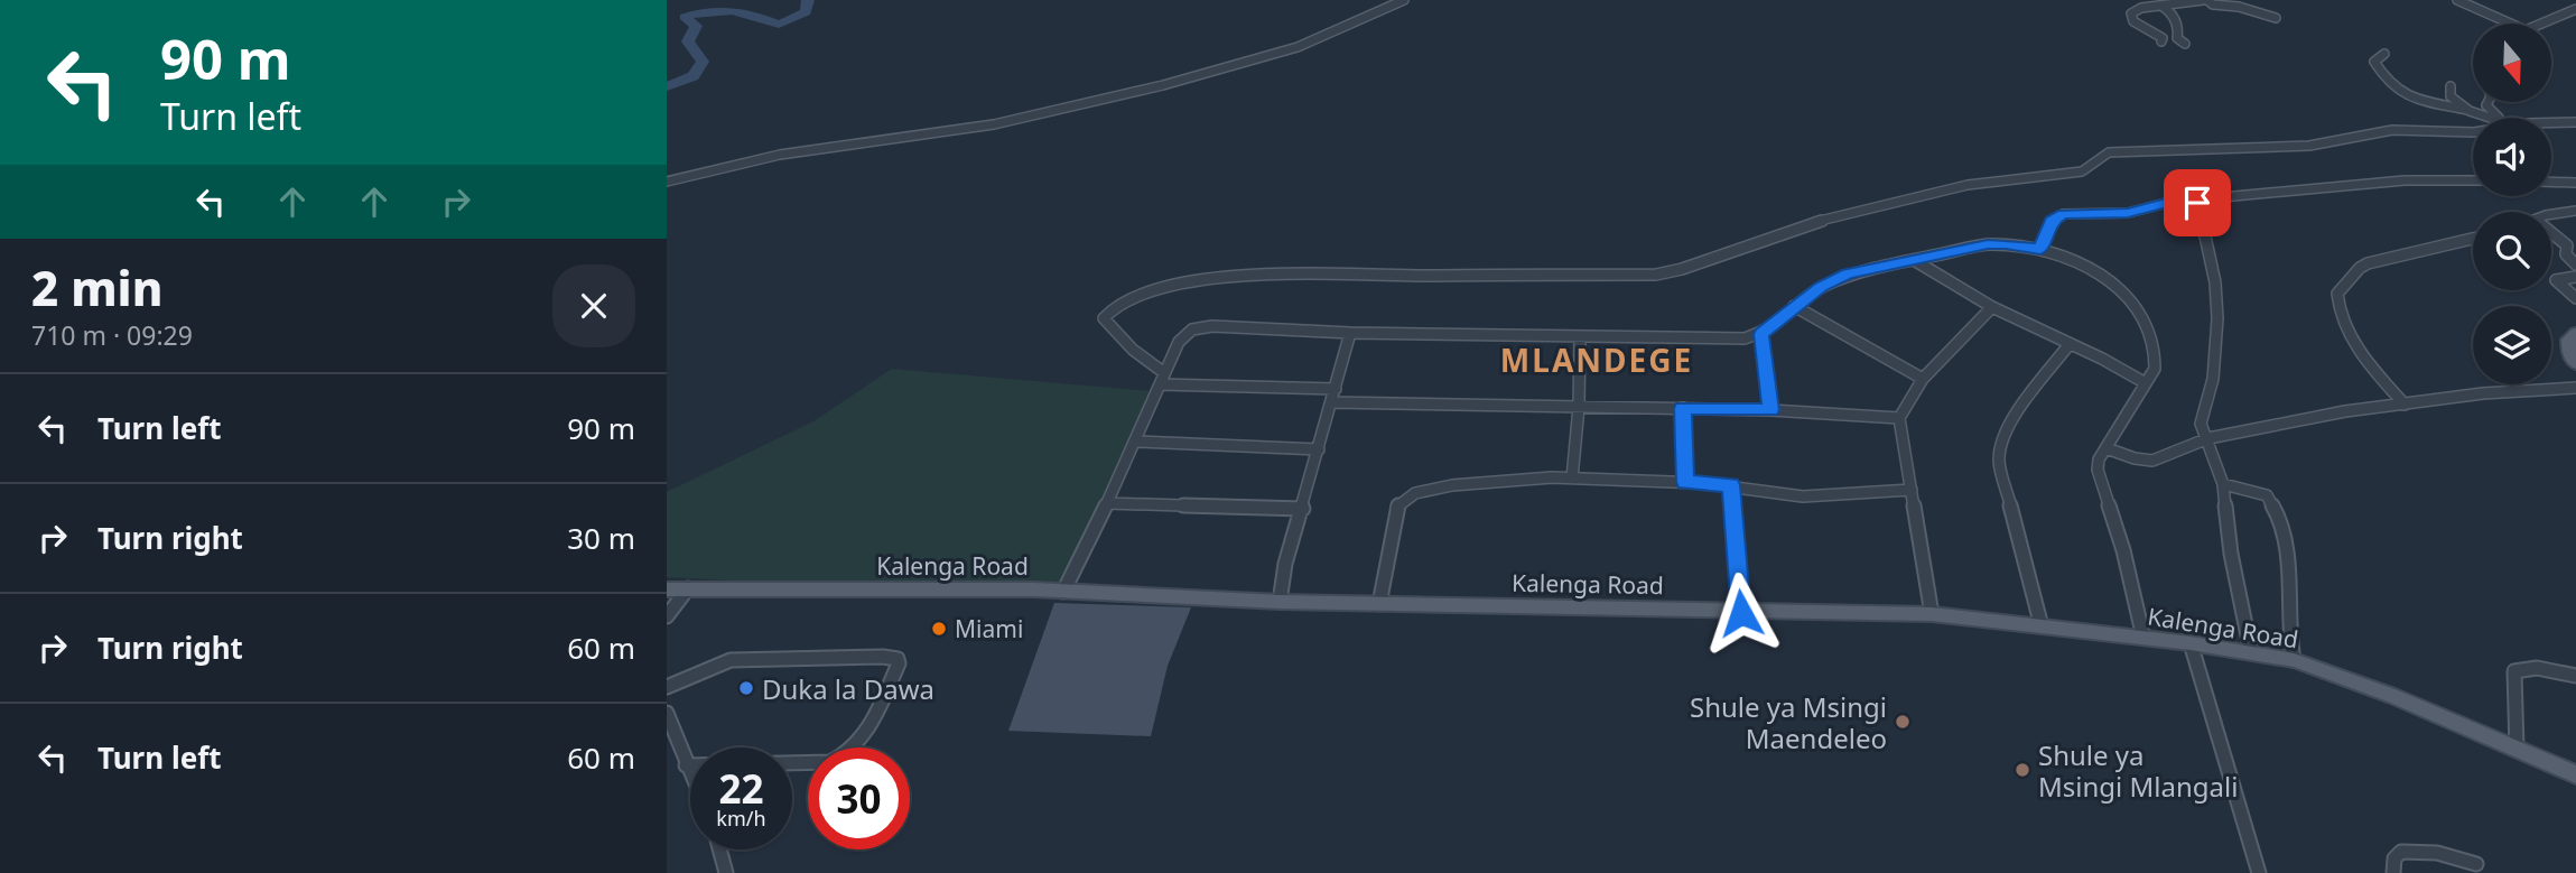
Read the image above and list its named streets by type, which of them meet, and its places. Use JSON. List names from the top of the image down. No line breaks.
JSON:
{"streets":{"main road":["Kalenga Road"]},"districts":["MLANDEGE"],"places":["Miami","Duka la Dawa","Shule ya Msingi Maendeleo","Shule ya Msingi Mlangali"],"north":"bottom","page":{"turn":["90 m","Turn left"],"heading":["2 min","710 m · 09:29"],"list":[{"name":"Turn left","value":"90 m"},{"name":"Turn right","value":"30 m"},{"name":"Turn right","value":"60 m"},{"name":"Turn left","value":"60 m"}],"speed":"22 km/h","limit":"30"}}
